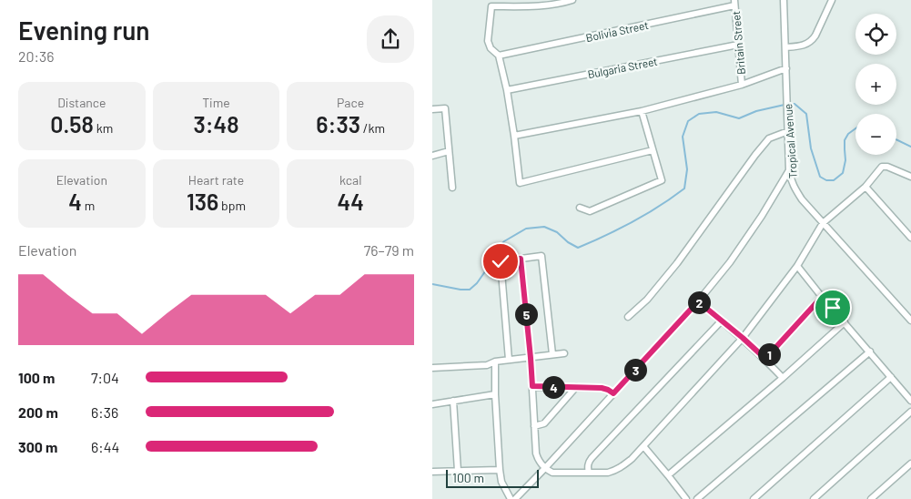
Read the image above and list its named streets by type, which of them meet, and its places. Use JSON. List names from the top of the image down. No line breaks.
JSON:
{"streets":{"street":["Bolivia Street","Britain Street","Bulgaria Street","Tropical Avenue"]},"crossings":[["Bolivia Street","Britain Street"],["Britain Street","Bulgaria Street"]],"scale_bar":"100 m","page":{"heading":["Evening run","20:36"],"map_buttons":["+","−"],"stats":[["Distance","0.58 km"],["Time","3:48"],["Pace","6:33 /km"],["Elevation","4 m"],["Heart rate","136 bpm"],["kcal","44"]],"chart":["Elevation","76–79 m"],"pins":["2","5","1","3","4"],"list":[{"name":"100 m","note":"7:04"},{"name":"200 m","note":"6:36"},{"name":"300 m","note":"6:44"}],"scale":"100 m"}}
